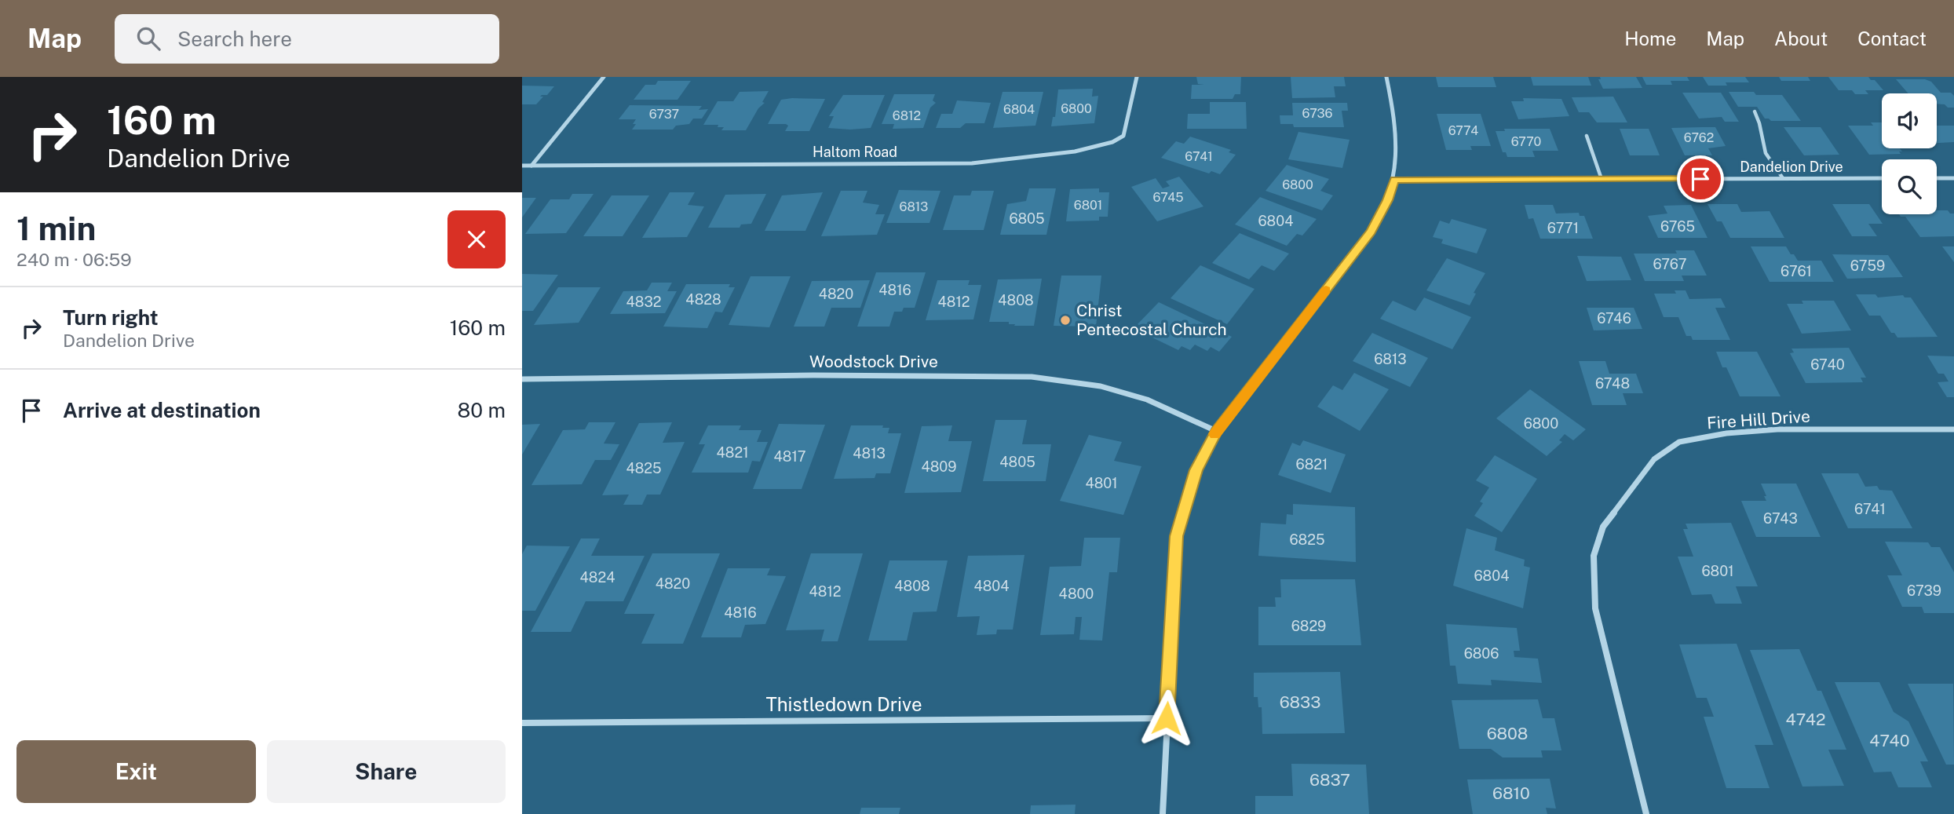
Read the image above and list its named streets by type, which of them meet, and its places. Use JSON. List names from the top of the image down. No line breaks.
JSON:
{"streets":{"street":["Haltom Road","Dandelion Drive","Woodstock Drive","Fire Hill Drive","Thistledown Drive"]},"places":["Christ Pentecostal Church"],"house_numbers":["6800","6804","6736","6737","6812","6774","6762","6770","6741","6800","6745","6801","6813","6805","6804","6765","6771","6767","6759","6761","4816","4820","4828","4808","4832","4812","6746","6813","6740","6748","6800","4821","4813","4817","4805","6821","4809","4825","4801","6741","6743","6825","6801","6804","4824","4820","4808","4804","6739","4812","4800","4816","6829","6806","6833","4742","6808","4740","6837","6810"],"page":{"header":"Map","search":"Search here","nav":["Home","Map","About","Contact"],"turn":["160 m","Dandelion Drive"],"heading":["1 min","240 m · 06:59"],"list":[{"name":"Turn right","note":"Dandelion Drive","value":"160 m"},{"name":"Arrive at destination","value":"80 m"}],"buttons":["Exit","Share"]}}
